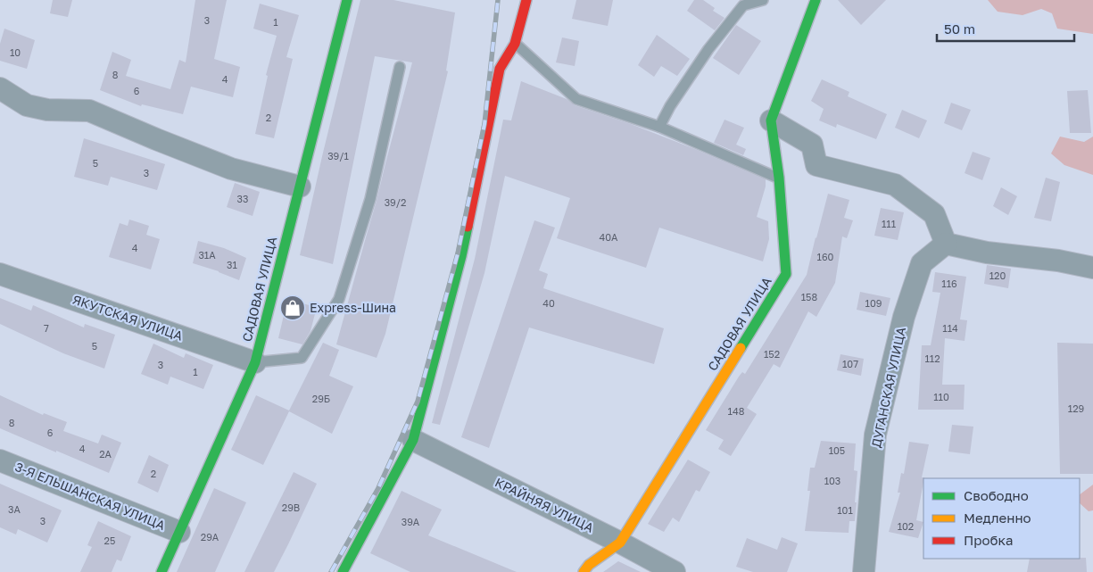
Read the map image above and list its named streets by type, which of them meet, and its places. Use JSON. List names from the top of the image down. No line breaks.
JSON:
{"streets":{"street":["САДОВАЯ УЛИЦА","ЯКУТСКАЯ УЛИЦА","ДУГАНСКАЯ УЛИЦА","3-Я ЕЛЬШАНСКАЯ УЛИЦА","КРАЙНЯЯ УЛИЦА"]},"crossings":[["САДОВАЯ УЛИЦА","ЯКУТСКАЯ УЛИЦА"],["САДОВАЯ УЛИЦА","3-Я ЕЛЬШАНСКАЯ УЛИЦА"],["САДОВАЯ УЛИЦА","КРАЙНЯЯ УЛИЦА"]],"places":{"shop":["Express-Шина"]},"house_numbers":["3","1","10","8","4","6","2","39/1","5","3","33","39/2","111","40А","4","31А","160","31","120","116","158","40","109","7","114","5","152","112","107","3","1","110","29Б","129","148","8","6","4","105","2А","2","103","29В","3А","101","3","39А","102","29А","25"],"legend":["Свободно","Медленно","Пробка"],"scale_bar":"50 m"}
